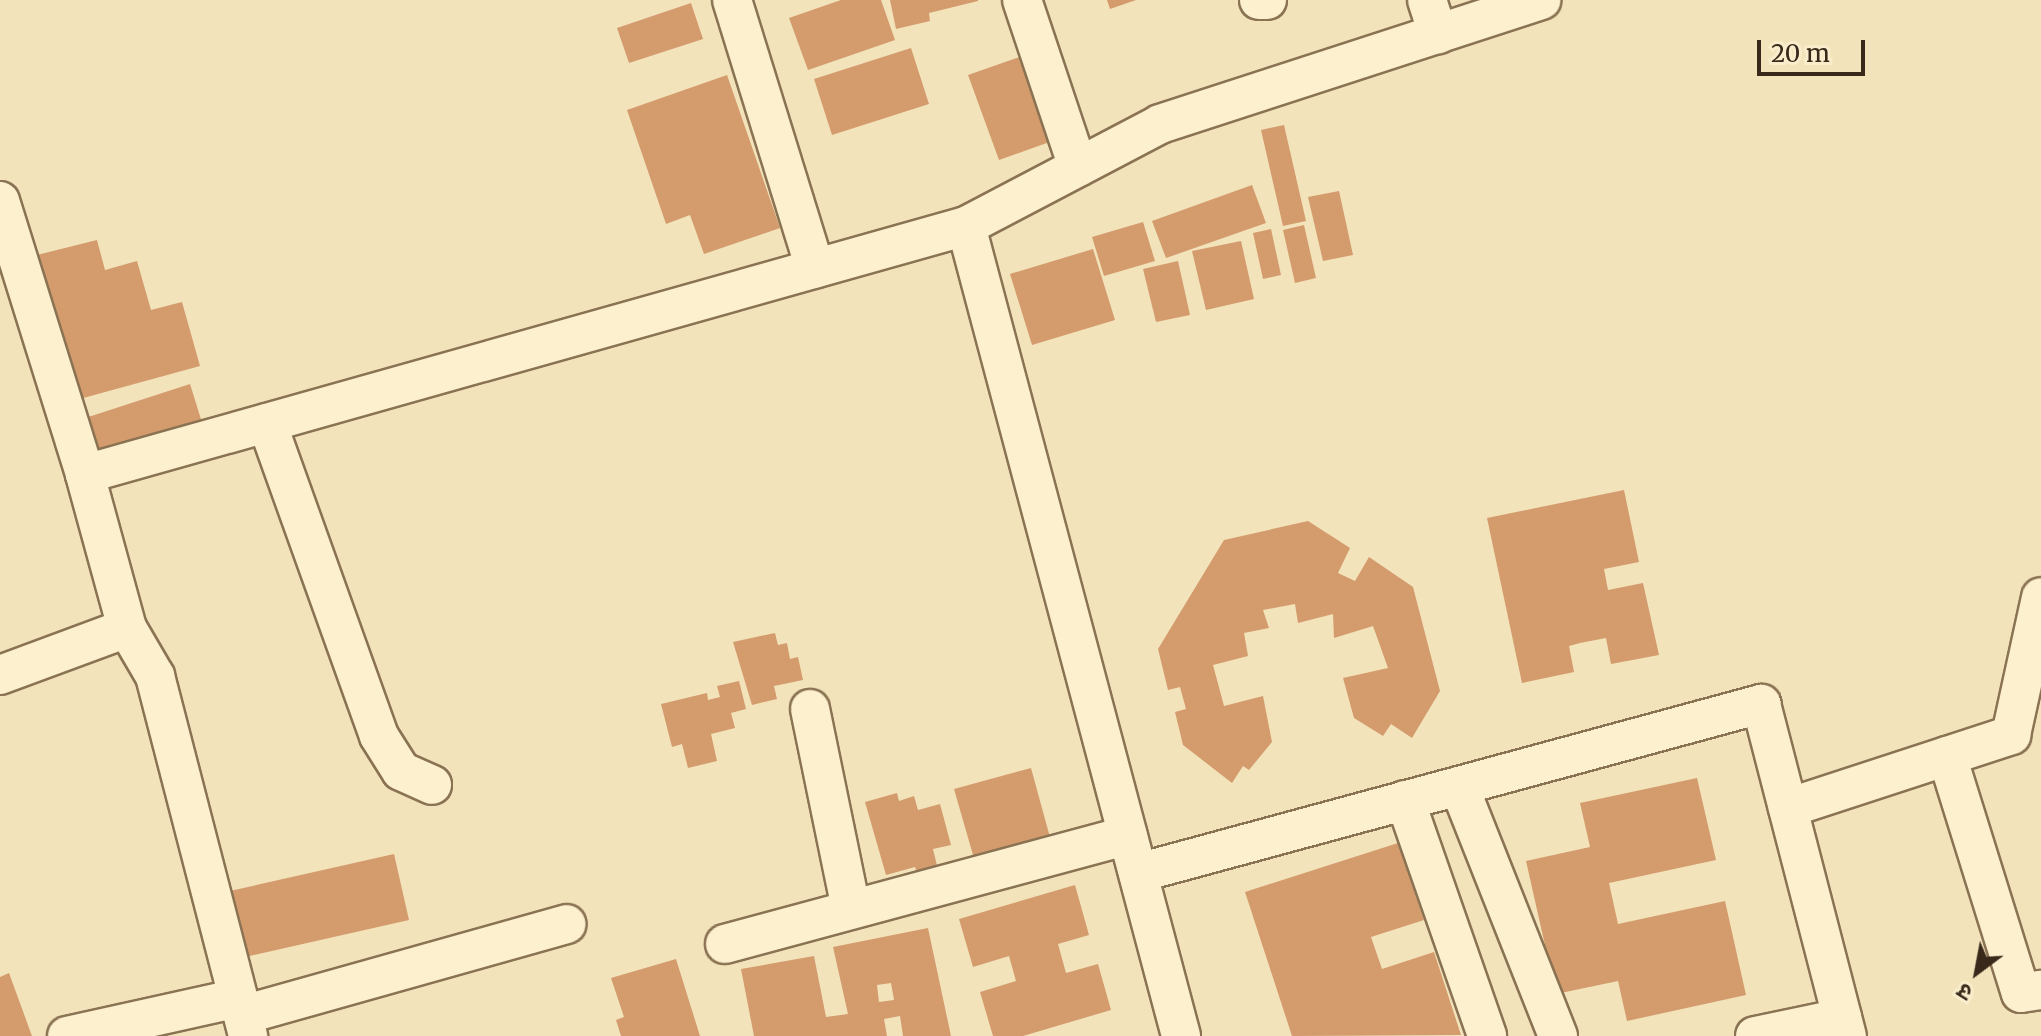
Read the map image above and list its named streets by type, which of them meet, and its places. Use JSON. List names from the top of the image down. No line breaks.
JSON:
{"scale_bar":"20 m","north":"bottom left"}
